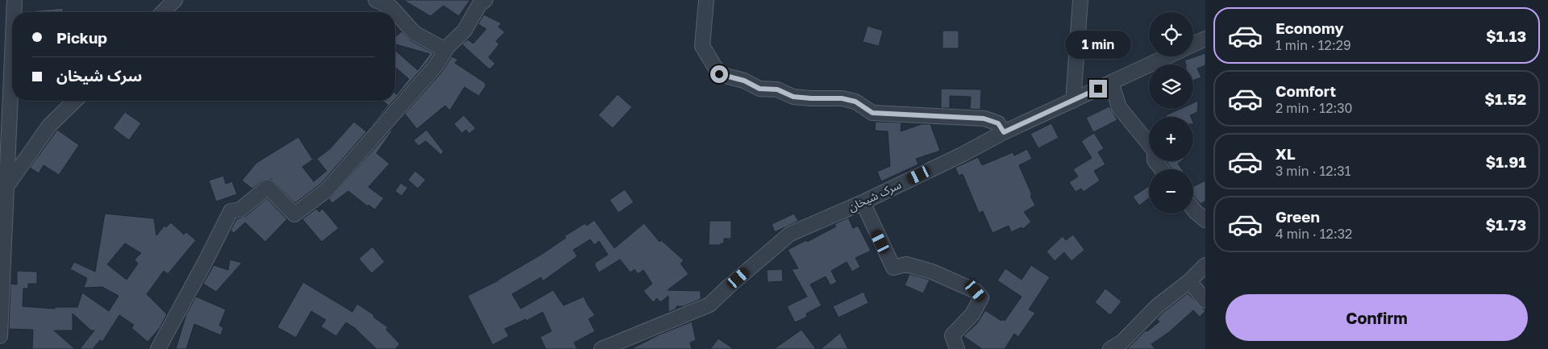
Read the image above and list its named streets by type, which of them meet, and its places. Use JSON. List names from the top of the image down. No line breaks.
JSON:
{"streets":{"street":["سرک شیخان"]},"page":{"list":[{"name":"Economy","note":"1 min · 12:29","value":"$1.13"},{"name":"Comfort","note":"2 min · 12:30","value":"$1.52"},{"name":"XL","note":"3 min · 12:31","value":"$1.91"},{"name":"Green","note":"4 min · 12:32","value":"$1.73"}],"map_buttons":["+","−"],"banner":["Pickup","سرک شیخان"],"bubble":"1 min","buttons":"Confirm"}}
